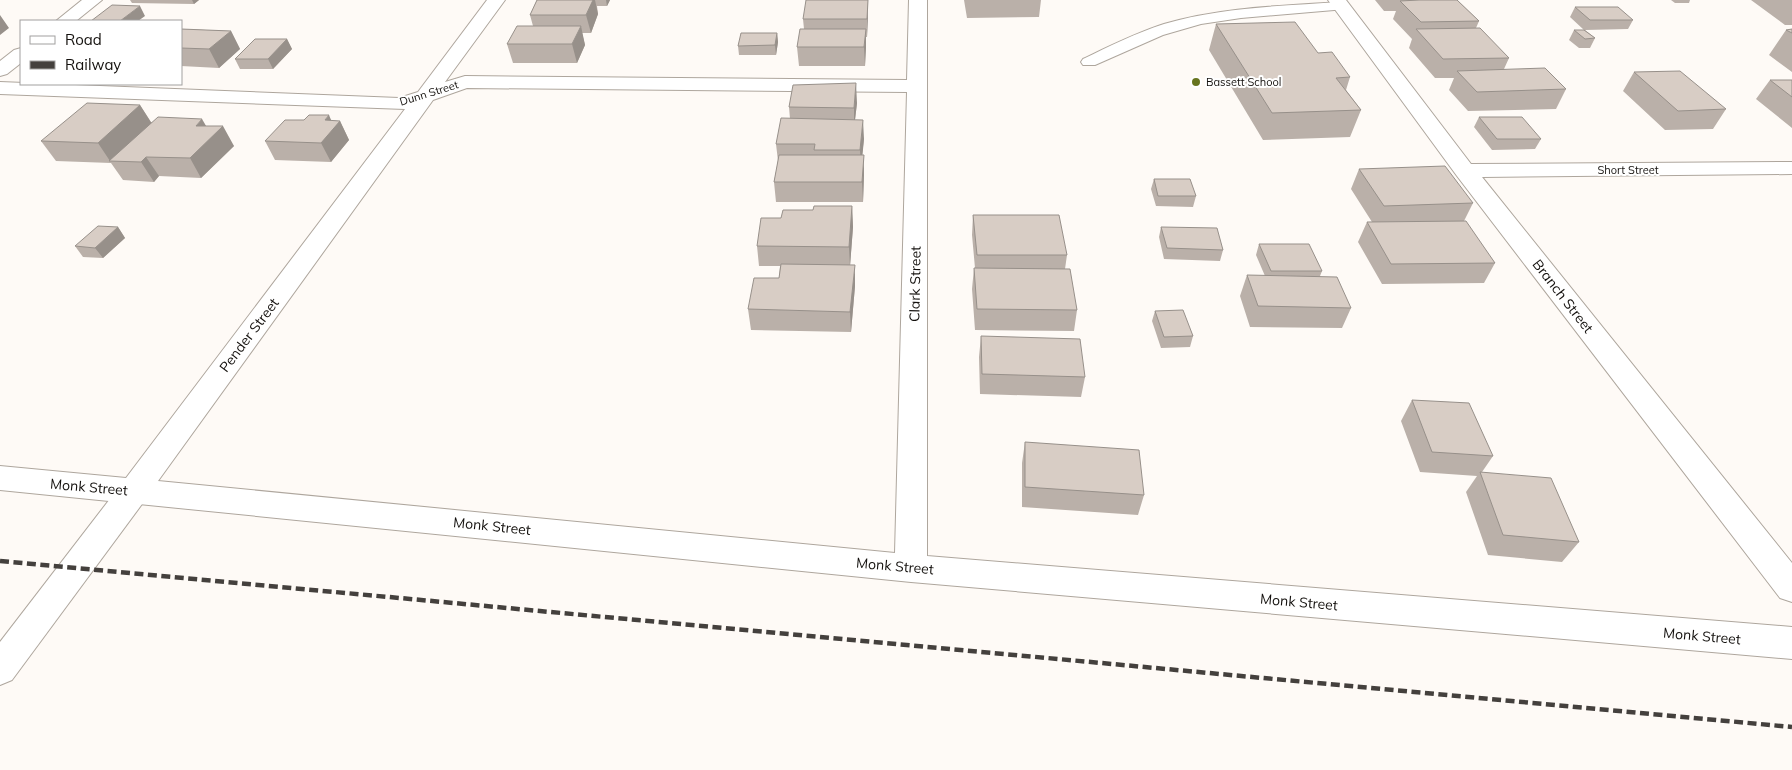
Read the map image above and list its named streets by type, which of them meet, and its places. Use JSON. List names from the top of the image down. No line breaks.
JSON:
{"streets":{"street":["Dunn Street","Short Street","Clark Street","Branch Street","Pender Street","Monk Street"]},"crossings":[["Dunn Street","Clark Street"],["Dunn Street","Pender Street"],["Short Street","Branch Street"],["Clark Street","Monk Street"],["Pender Street","Monk Street"]],"places":["Bassett School"],"legend":["Road","Railway"]}
